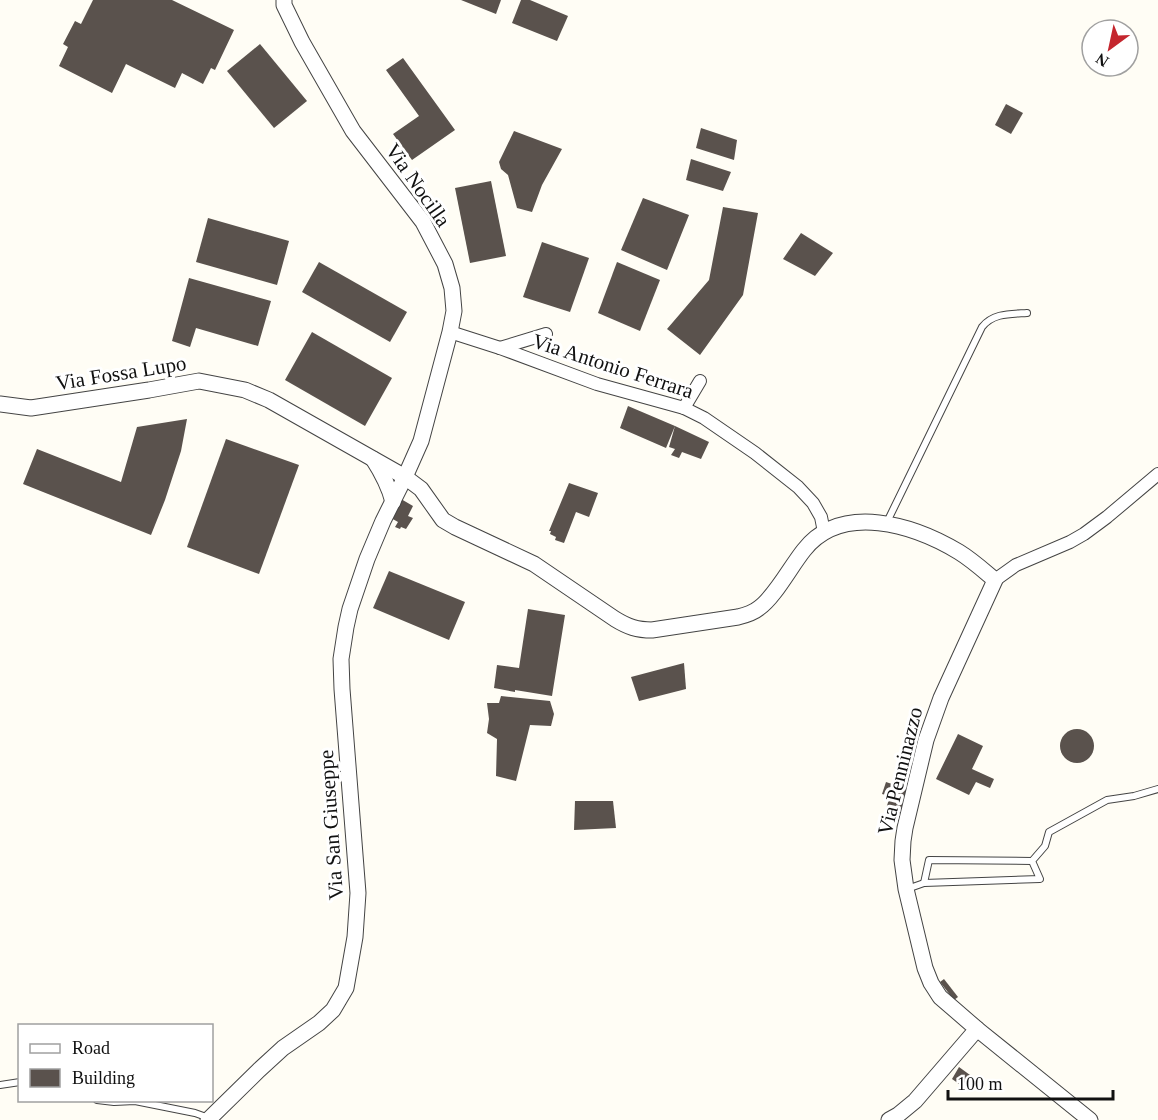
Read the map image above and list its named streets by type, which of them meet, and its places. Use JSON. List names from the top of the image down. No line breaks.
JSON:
{"streets":{"street":["Via Nocilla","Via Antonio Ferrara","Via Fossa Lupo","Via Penninazzo","Via San Giuseppe"]},"crossings":[["Via Nocilla","Via Antonio Ferrara"],["Via Nocilla","Via Fossa Lupo"],["Via Nocilla","Via San Giuseppe"],["Via Antonio Ferrara","Via Fossa Lupo"],["Via Fossa Lupo","Via San Giuseppe"]],"legend":["Road","Building"],"scale_bar":"100 m","north":"bottom left"}
